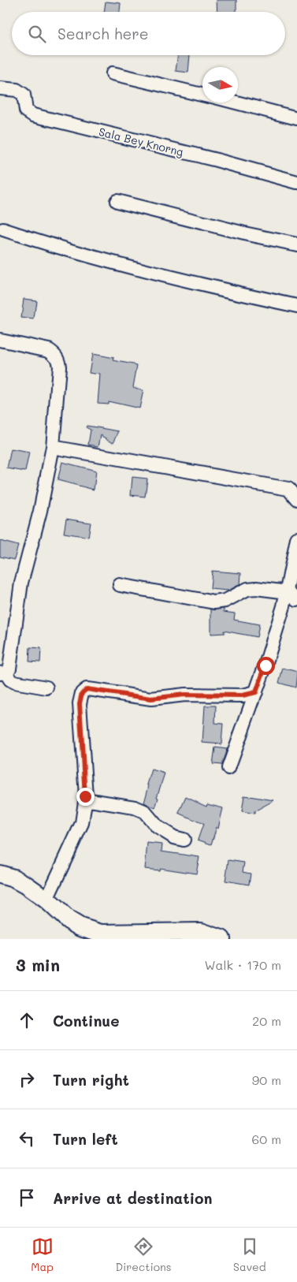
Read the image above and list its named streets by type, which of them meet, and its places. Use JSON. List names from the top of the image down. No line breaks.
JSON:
{"streets":{"street":["Sala Bey Knorng"]},"north":"right","page":{"search":"Search here","heading":["3 min","Walk · 170 m"],"list":[["Continue","20 m"],["Turn right","90 m"],["Turn left","60 m"],"Arrive at destination"],"nav":["Map","Directions","Saved"]}}
